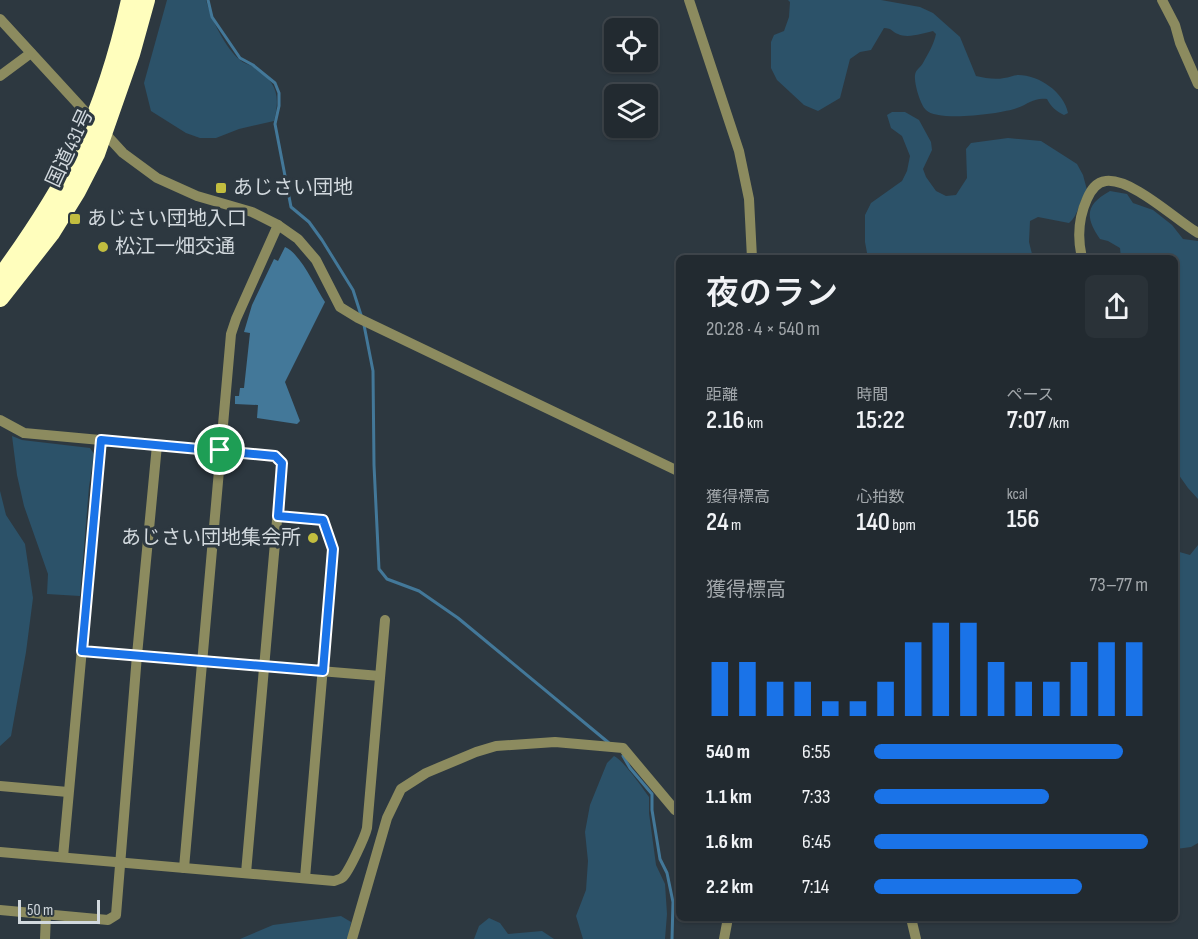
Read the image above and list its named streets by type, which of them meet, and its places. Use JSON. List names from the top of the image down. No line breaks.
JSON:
{"streets":{"highway":["国道431号"]},"places":{"transit":["あじさい団地","あじさい団地入口"],"other":["松江一畑交通","あじさい団地集会所"]},"scale_bar":"50 m","page":{"heading":["夜のラン","20:28 · 4 × 540 m"],"stats":[["距離","2.16 km"],["時間","15:22"],["ペース","7:07 /km"],["獲得標高","24 m"],["心拍数","140 bpm"],["kcal","156"]],"chart":["獲得標高","73–77 m"],"list":[{"name":"540 m","note":"6:55"},{"name":"1.1 km","note":"7:33"},{"name":"1.6 km","note":"6:45"},{"name":"2.2 km","note":"7:14"}],"scale":"50 m"}}
